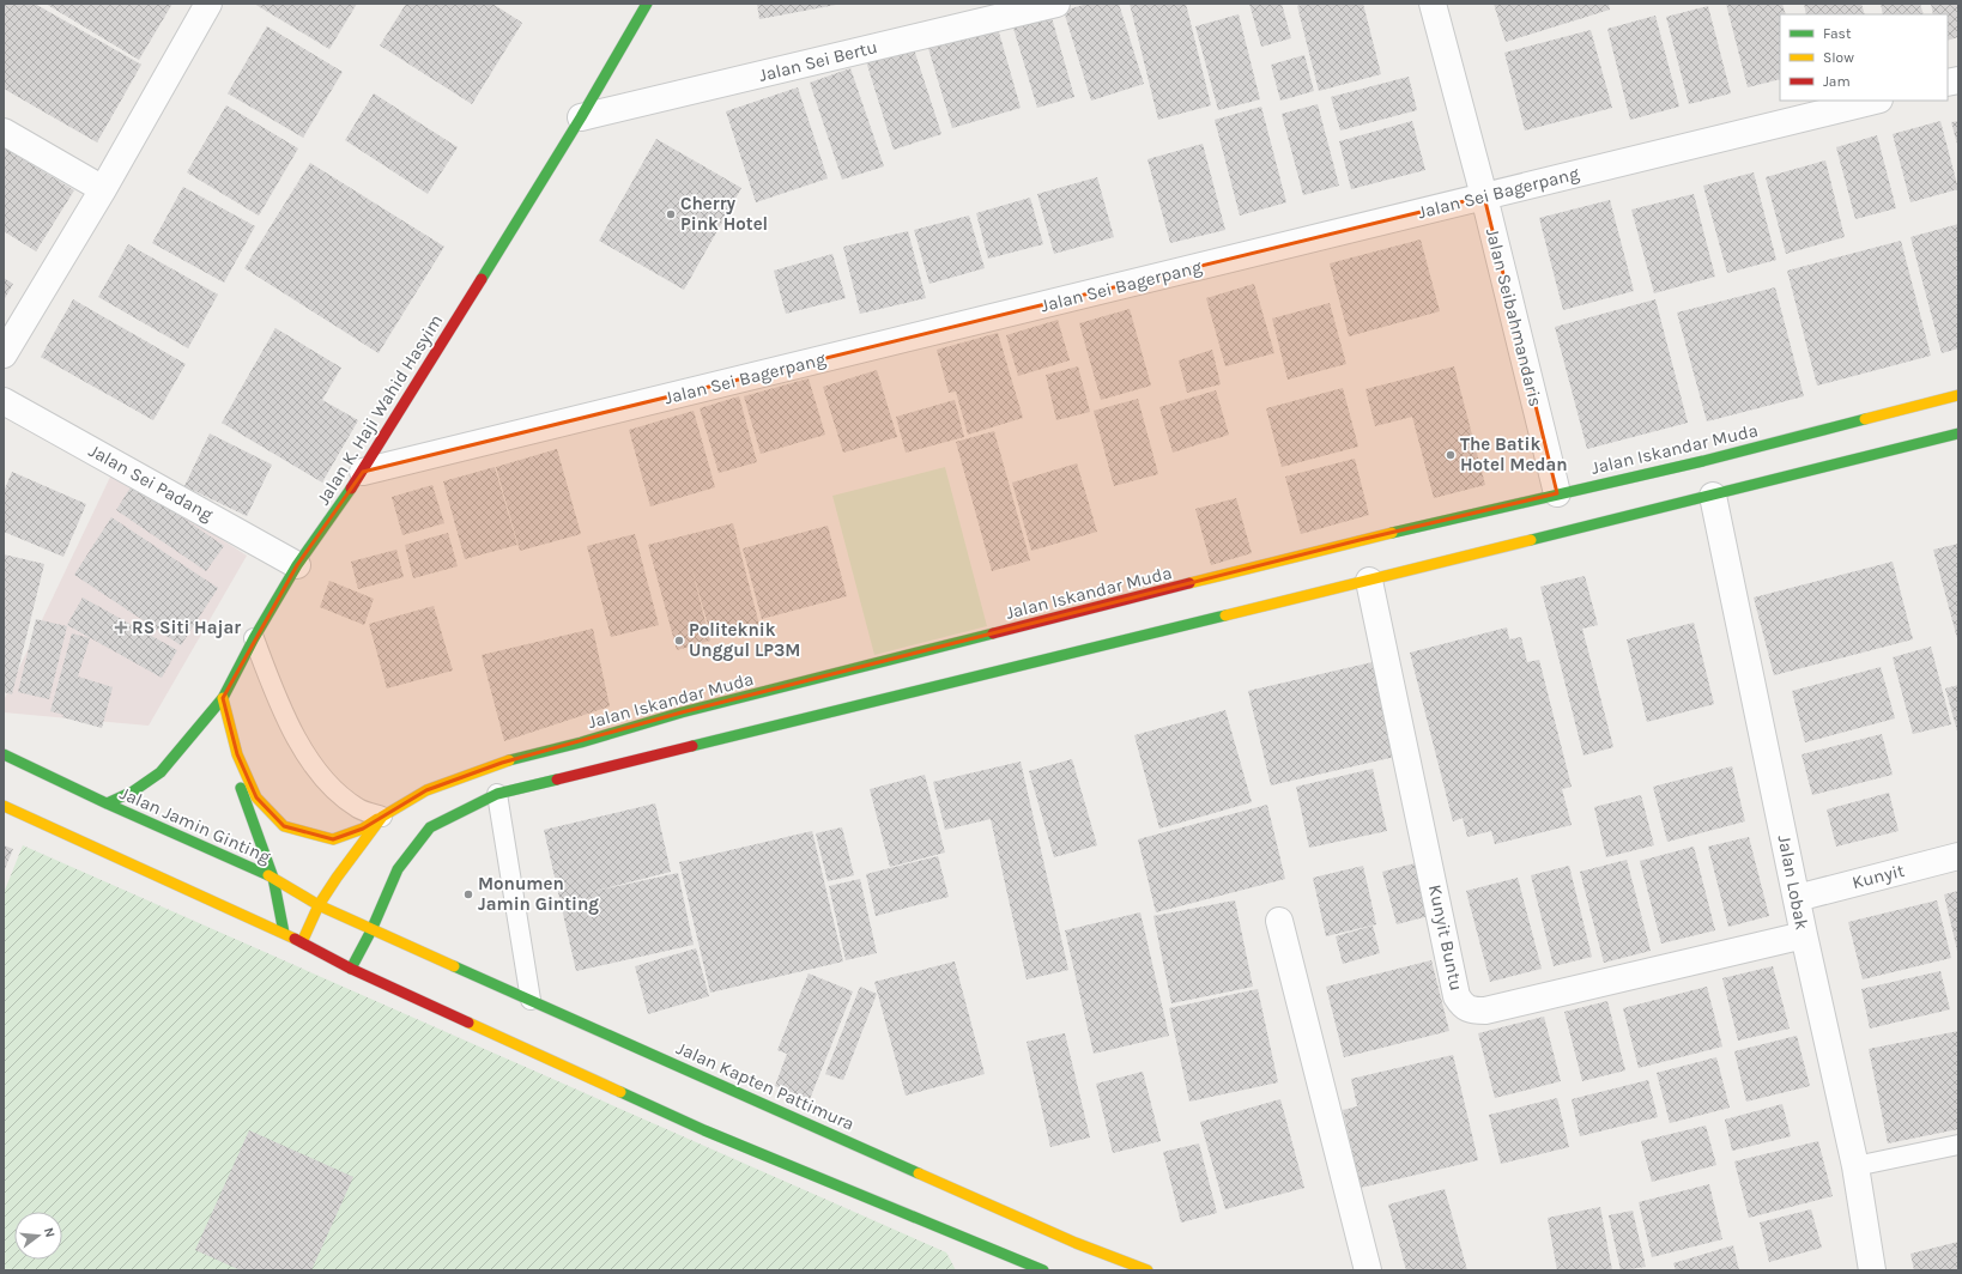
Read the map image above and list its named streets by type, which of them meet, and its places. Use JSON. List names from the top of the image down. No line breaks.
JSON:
{"streets":{"main road":["Jalan K. Haji Wahid Hasyim","Jalan Iskandar Muda","Jalan Jamin Ginting","Jalan Kapten Pattimura"],"street":["Jalan Sei Bertu","Jalan Sei Bagerpang","Jalan Seibahmandaris","Jalan Sei Padang","Kunyit","Jalan Lobak","Kunyit Buntu"]},"crossings":[["Jalan Sei Bertu","Jalan K. Haji Wahid Hasyim"],["Jalan Sei Bagerpang","Jalan Seibahmandaris"],["Jalan Sei Bagerpang","Jalan K. Haji Wahid Hasyim"],["Jalan Seibahmandaris","Jalan Iskandar Muda"],["Jalan K. Haji Wahid Hasyim","Jalan Sei Padang"],["Jalan K. Haji Wahid Hasyim","Jalan Jamin Ginting"],["Jalan Iskandar Muda","Jalan Jamin Ginting"],["Jalan Jamin Ginting","Jalan Kapten Pattimura"],["Kunyit","Jalan Lobak"],["Jalan Lobak","Kunyit Buntu"]],"places":{"other":["Cherry Pink Hotel","The Batik Hotel Medan","Politeknik Unggul LP3M","Monumen Jamin Ginting"],"health":["RS Siti Hajar"]},"legend":["Fast","Slow","Jam"],"north":"right"}
